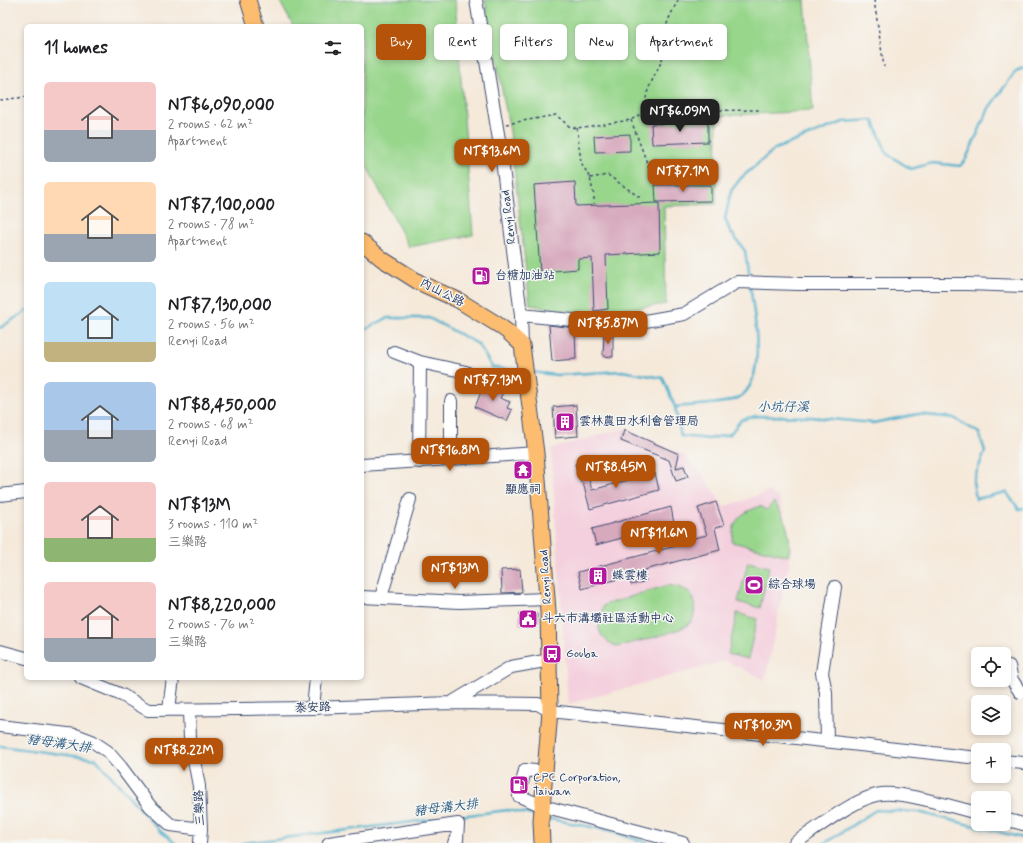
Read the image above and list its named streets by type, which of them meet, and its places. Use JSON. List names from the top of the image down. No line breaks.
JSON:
{"streets":{"main road":["Renyi Road","內山公路"],"street":["泰安路","三樂路"]},"crossings":[["Renyi Road","內山公路"],["Renyi Road","泰安路"],["泰安路","三樂路"]],"water":["小坑仔溪","豬母溝大排"],"places":{"fuel station":["台糖加油站","CPC Corporation, Taiwan"],"building":["雲林農田水利會管理局","蝶雲樓"],"temple":["顯應祠"],"sports":["綜合球場"],"public building":["斗六市溝壩社區活動中心"],"bus stop":["Gouba"]},"page":{"chip":["Buy","Rent","Filters","New","Apartment"],"heading":"11 homes","list":[{"name":"NT$6,090,000","note":"2 rooms · 62 m² · Apartment"},{"name":"NT$7,100,000","note":"2 rooms · 78 m² · Apartment"},{"name":"NT$7,130,000","note":"2 rooms · 56 m² · Renyi Road"},{"name":"NT$8,450,000","note":"2 rooms · 68 m² · Renyi Road"},{"name":"NT$13M","note":"3 rooms · 110 m² · 三樂路"},{"name":"NT$8,220,000","note":"2 rooms · 76 m² · 三樂路"}],"price":["NT$6.09M","NT$13.6M","NT$7.1M","NT$5.87M","NT$7.13M","NT$16.8M","NT$8.45M","NT$11.6M","NT$13M","NT$10.3M","NT$8.22M"],"map_buttons":["+","−"]}}
